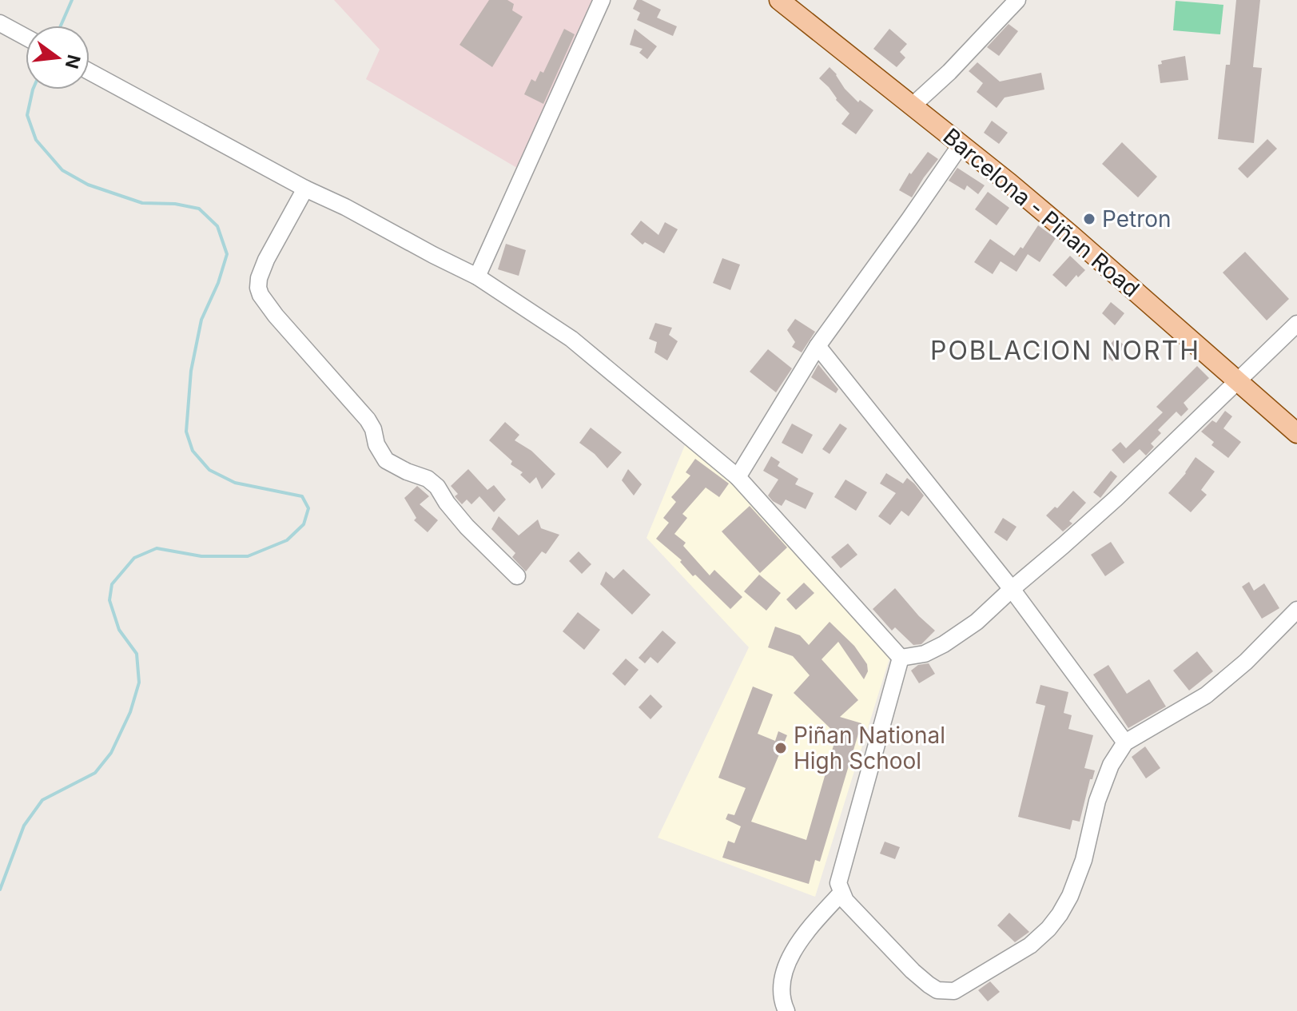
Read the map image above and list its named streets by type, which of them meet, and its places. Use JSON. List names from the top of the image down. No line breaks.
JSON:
{"streets":{"main road":["Barcelona - Piñan Road"]},"districts":["POBLACION NORTH"],"places":["Petron","Piñan National High School"],"north":"right"}
